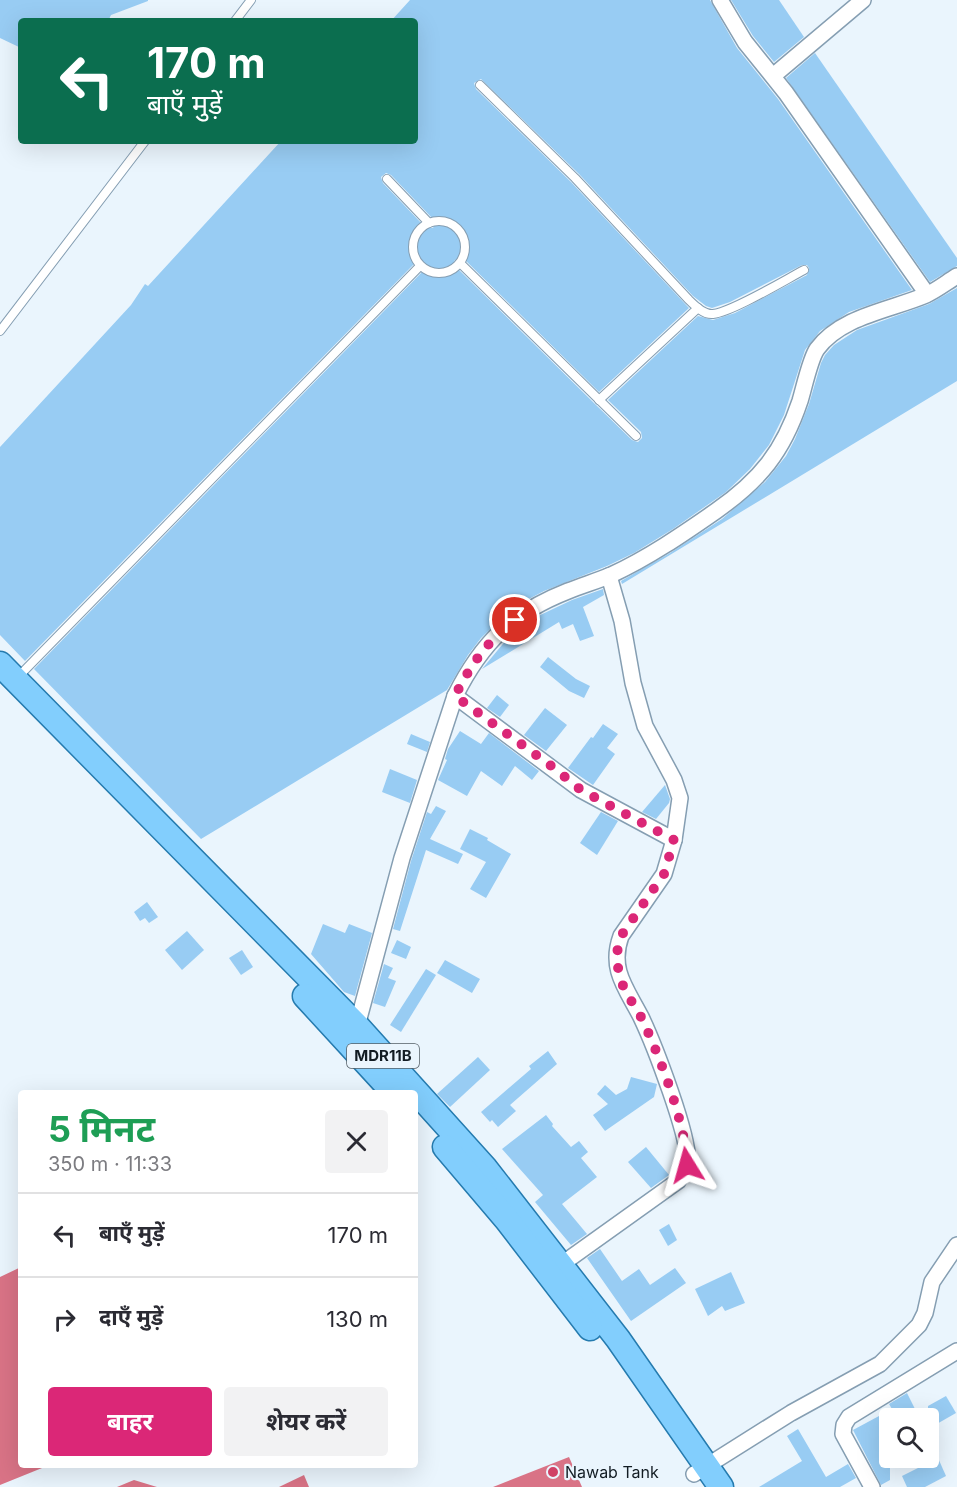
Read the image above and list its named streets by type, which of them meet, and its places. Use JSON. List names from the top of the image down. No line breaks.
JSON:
{"streets":{"main road":["MDR11B"]},"places":["Nawab Tank"],"page":{"turn":["170 m","बाएँ मुड़ें"],"heading":["5 मिनट","350 m · 11:33"],"list":[{"name":"बाएँ मुड़ें","value":"170 m"},{"name":"दाएँ मुड़ें","value":"130 m"}],"buttons":["बाहर","शेयर करें"]}}
